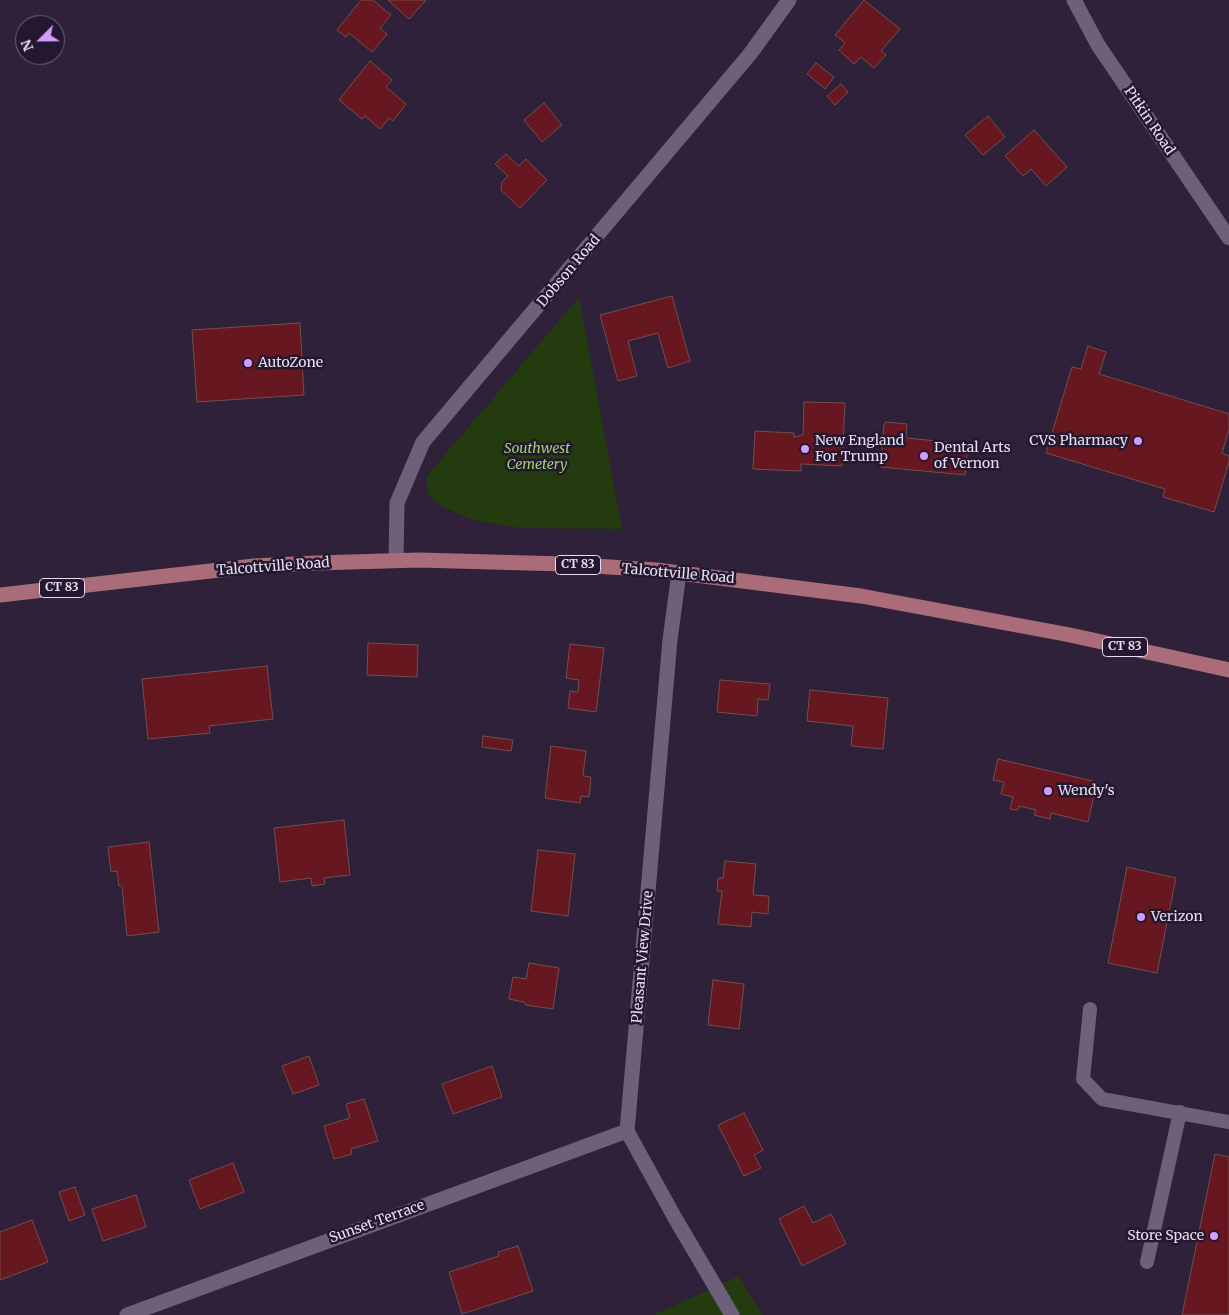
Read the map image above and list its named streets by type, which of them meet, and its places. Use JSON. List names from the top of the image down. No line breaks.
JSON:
{"streets":{"main road":["CT 83","Talcottville Road"],"street":["Pitkin Road","Dobson Road","Pleasant View Drive","Sunset Terrace"]},"crossings":[["Dobson Road","Talcottville Road"],["Talcottville Road","Pleasant View Drive"],["Pleasant View Drive","Sunset Terrace"]],"parks":["Southwest Cemetery"],"places":["AutoZone","CVS Pharmacy","New England For Trump","Dental Arts of Vernon","Wendy's","Verizon","Store Space"],"north":"bottom left"}
